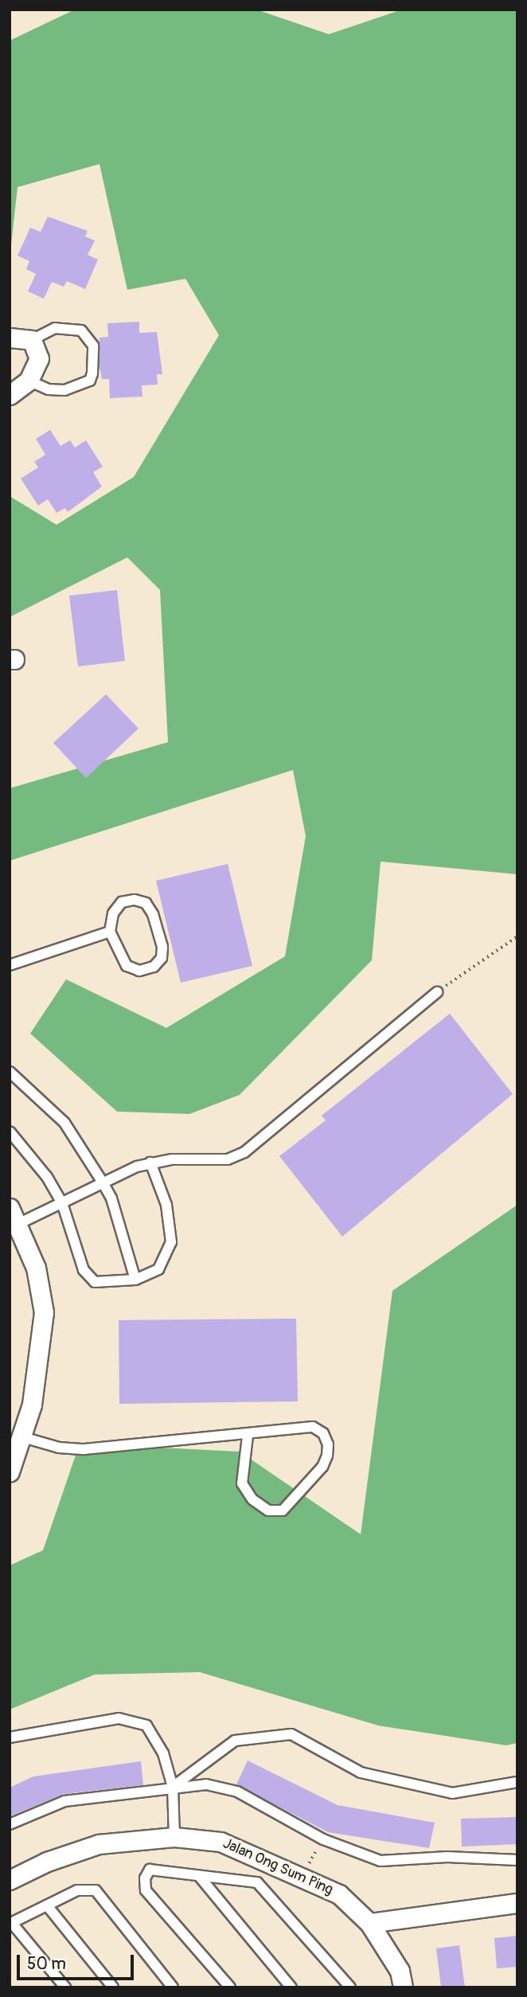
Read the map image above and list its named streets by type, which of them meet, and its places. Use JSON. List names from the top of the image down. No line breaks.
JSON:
{"streets":{"street":["Jalan Ong Sum Ping"]},"scale_bar":"50 m"}
